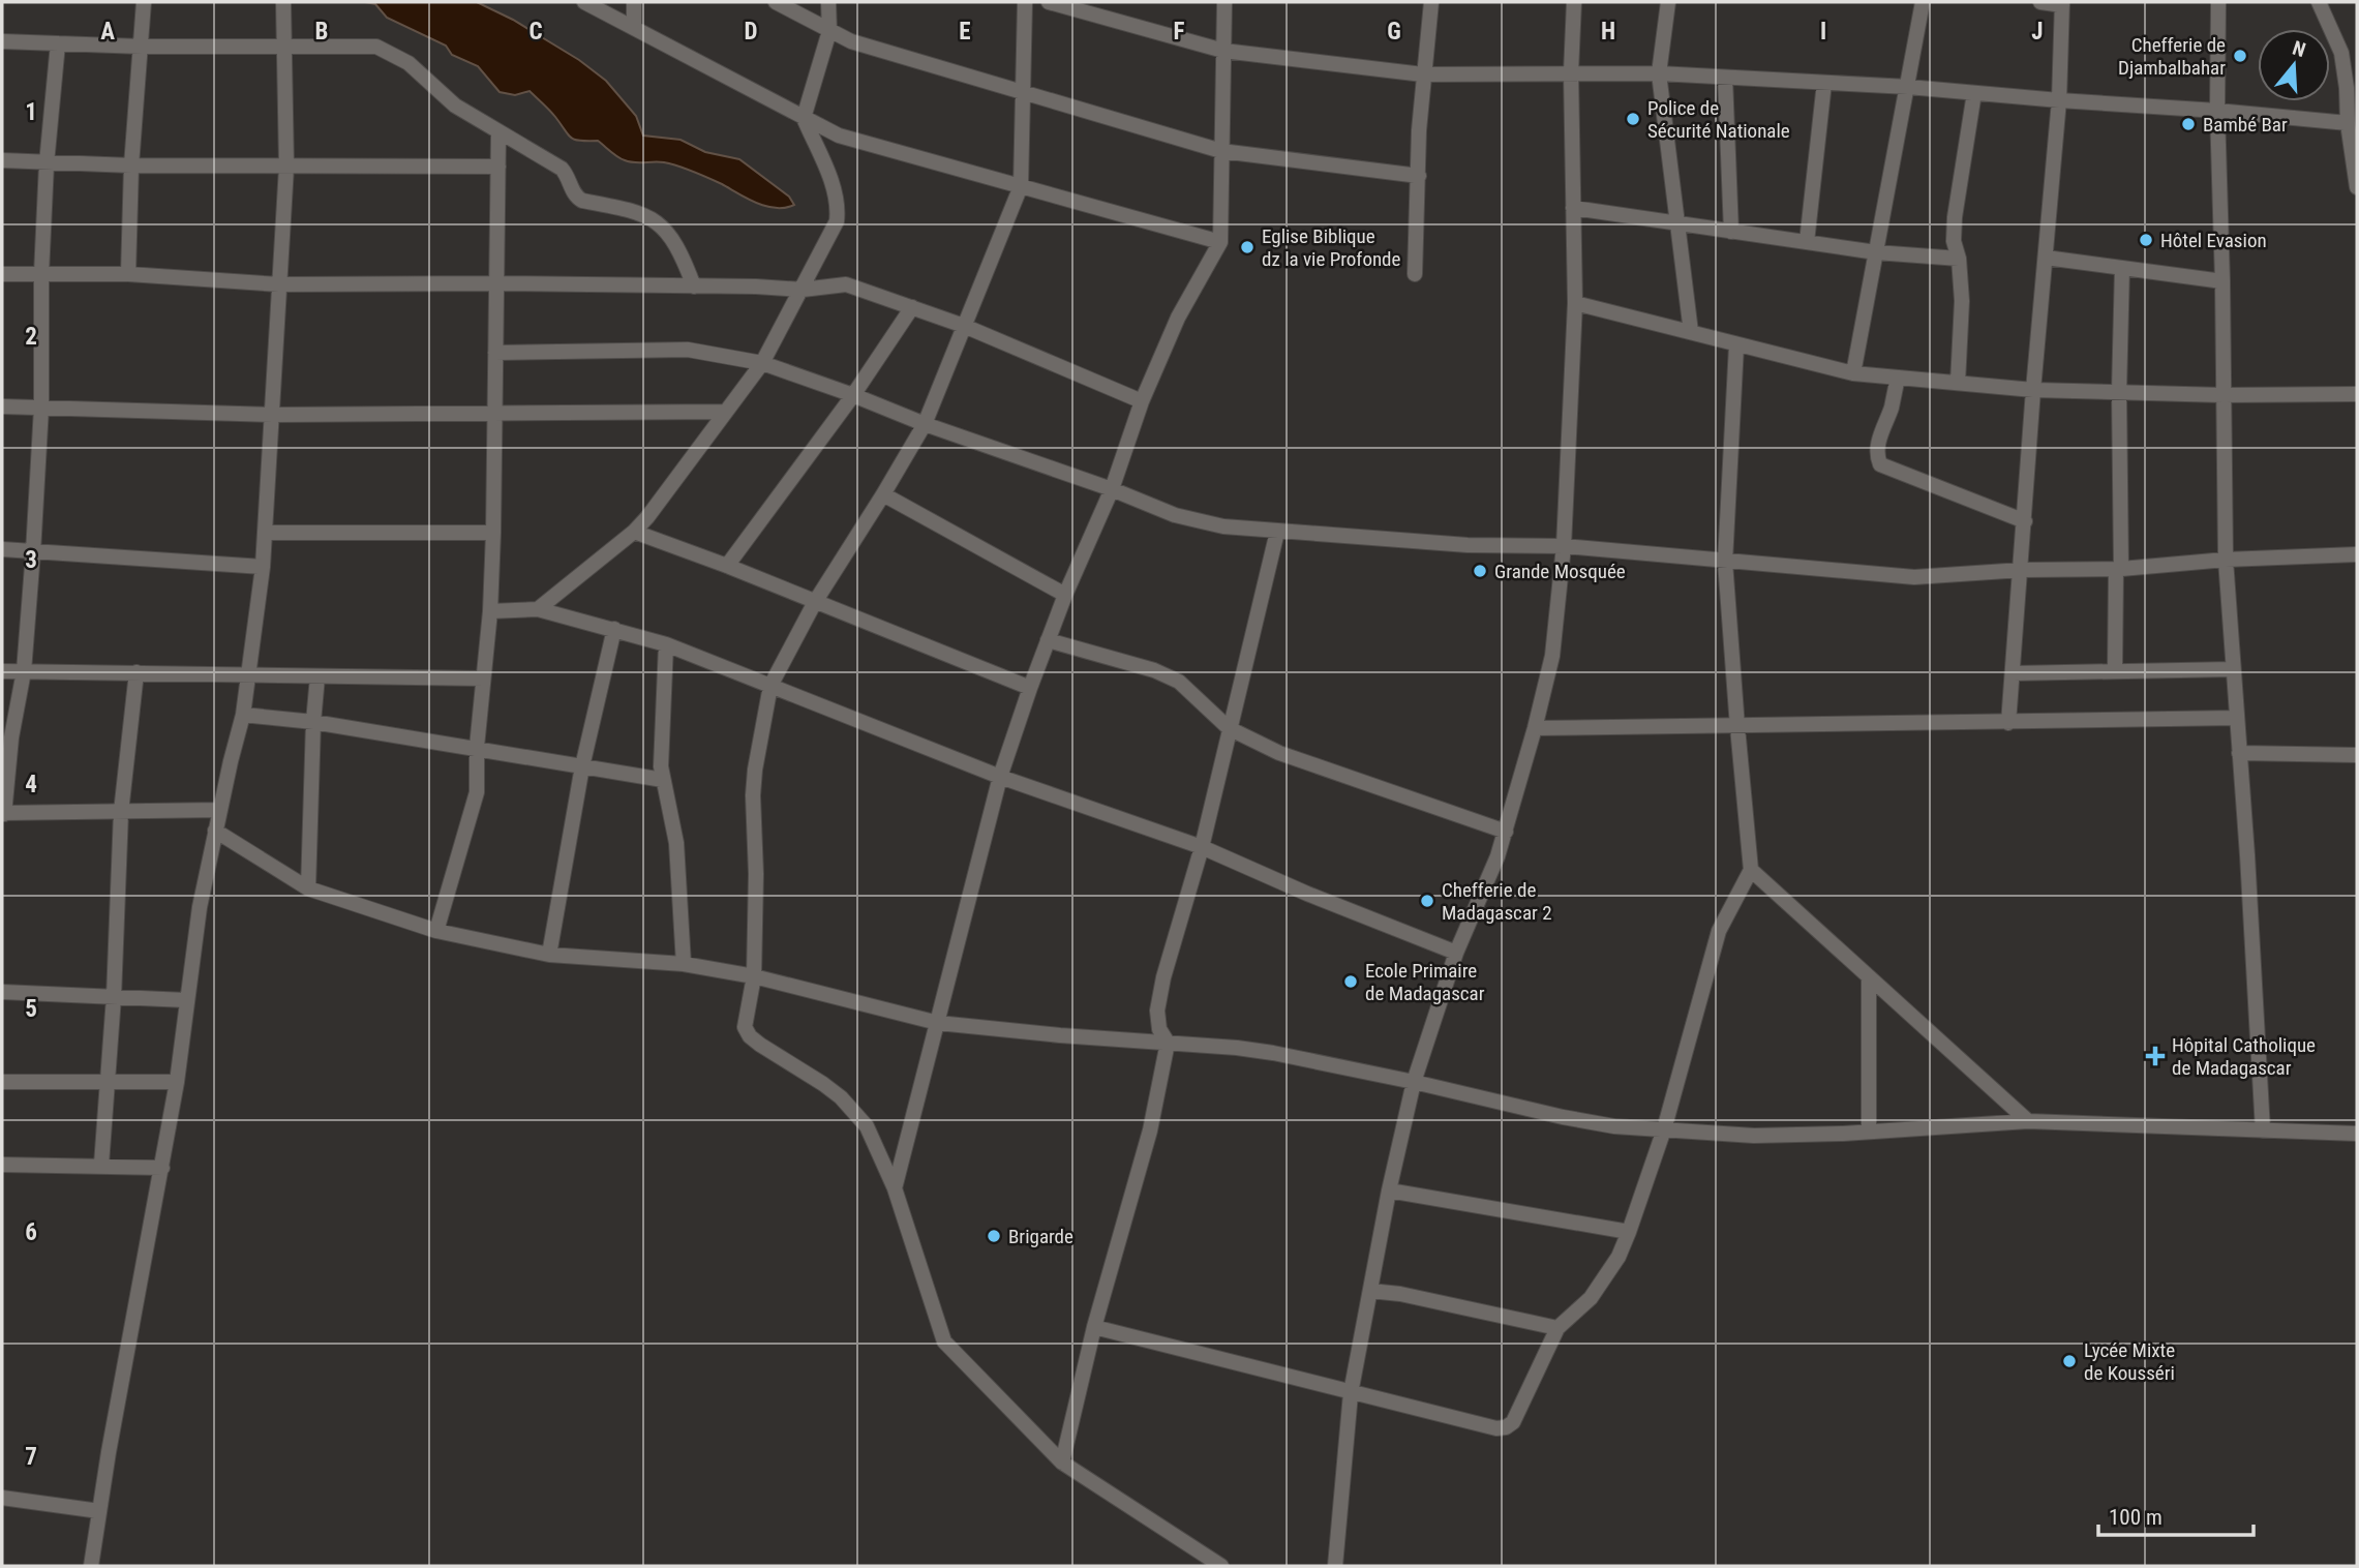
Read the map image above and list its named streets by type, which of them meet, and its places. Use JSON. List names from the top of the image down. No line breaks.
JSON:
{"places":{"other":["Chefferie de Djambalbahar","Police de Sécurité Nationale","Bambé Bar","Hôtel Evasion","Eglise Biblique dz la vie Profonde","Grande Mosquée","Chefferie de Madagascar 2","Ecole Primaire de Madagascar","Brigarde","Lycée Mixte de Kousséri"],"health":["Hôpital Catholique de Madagascar"]},"scale_bar":"100 m","north":"top","grid":{"columns":["A","B","C","D","E","F","G","H","I","J"],"rows":["1","2","3","4","5","6","7"]}}
